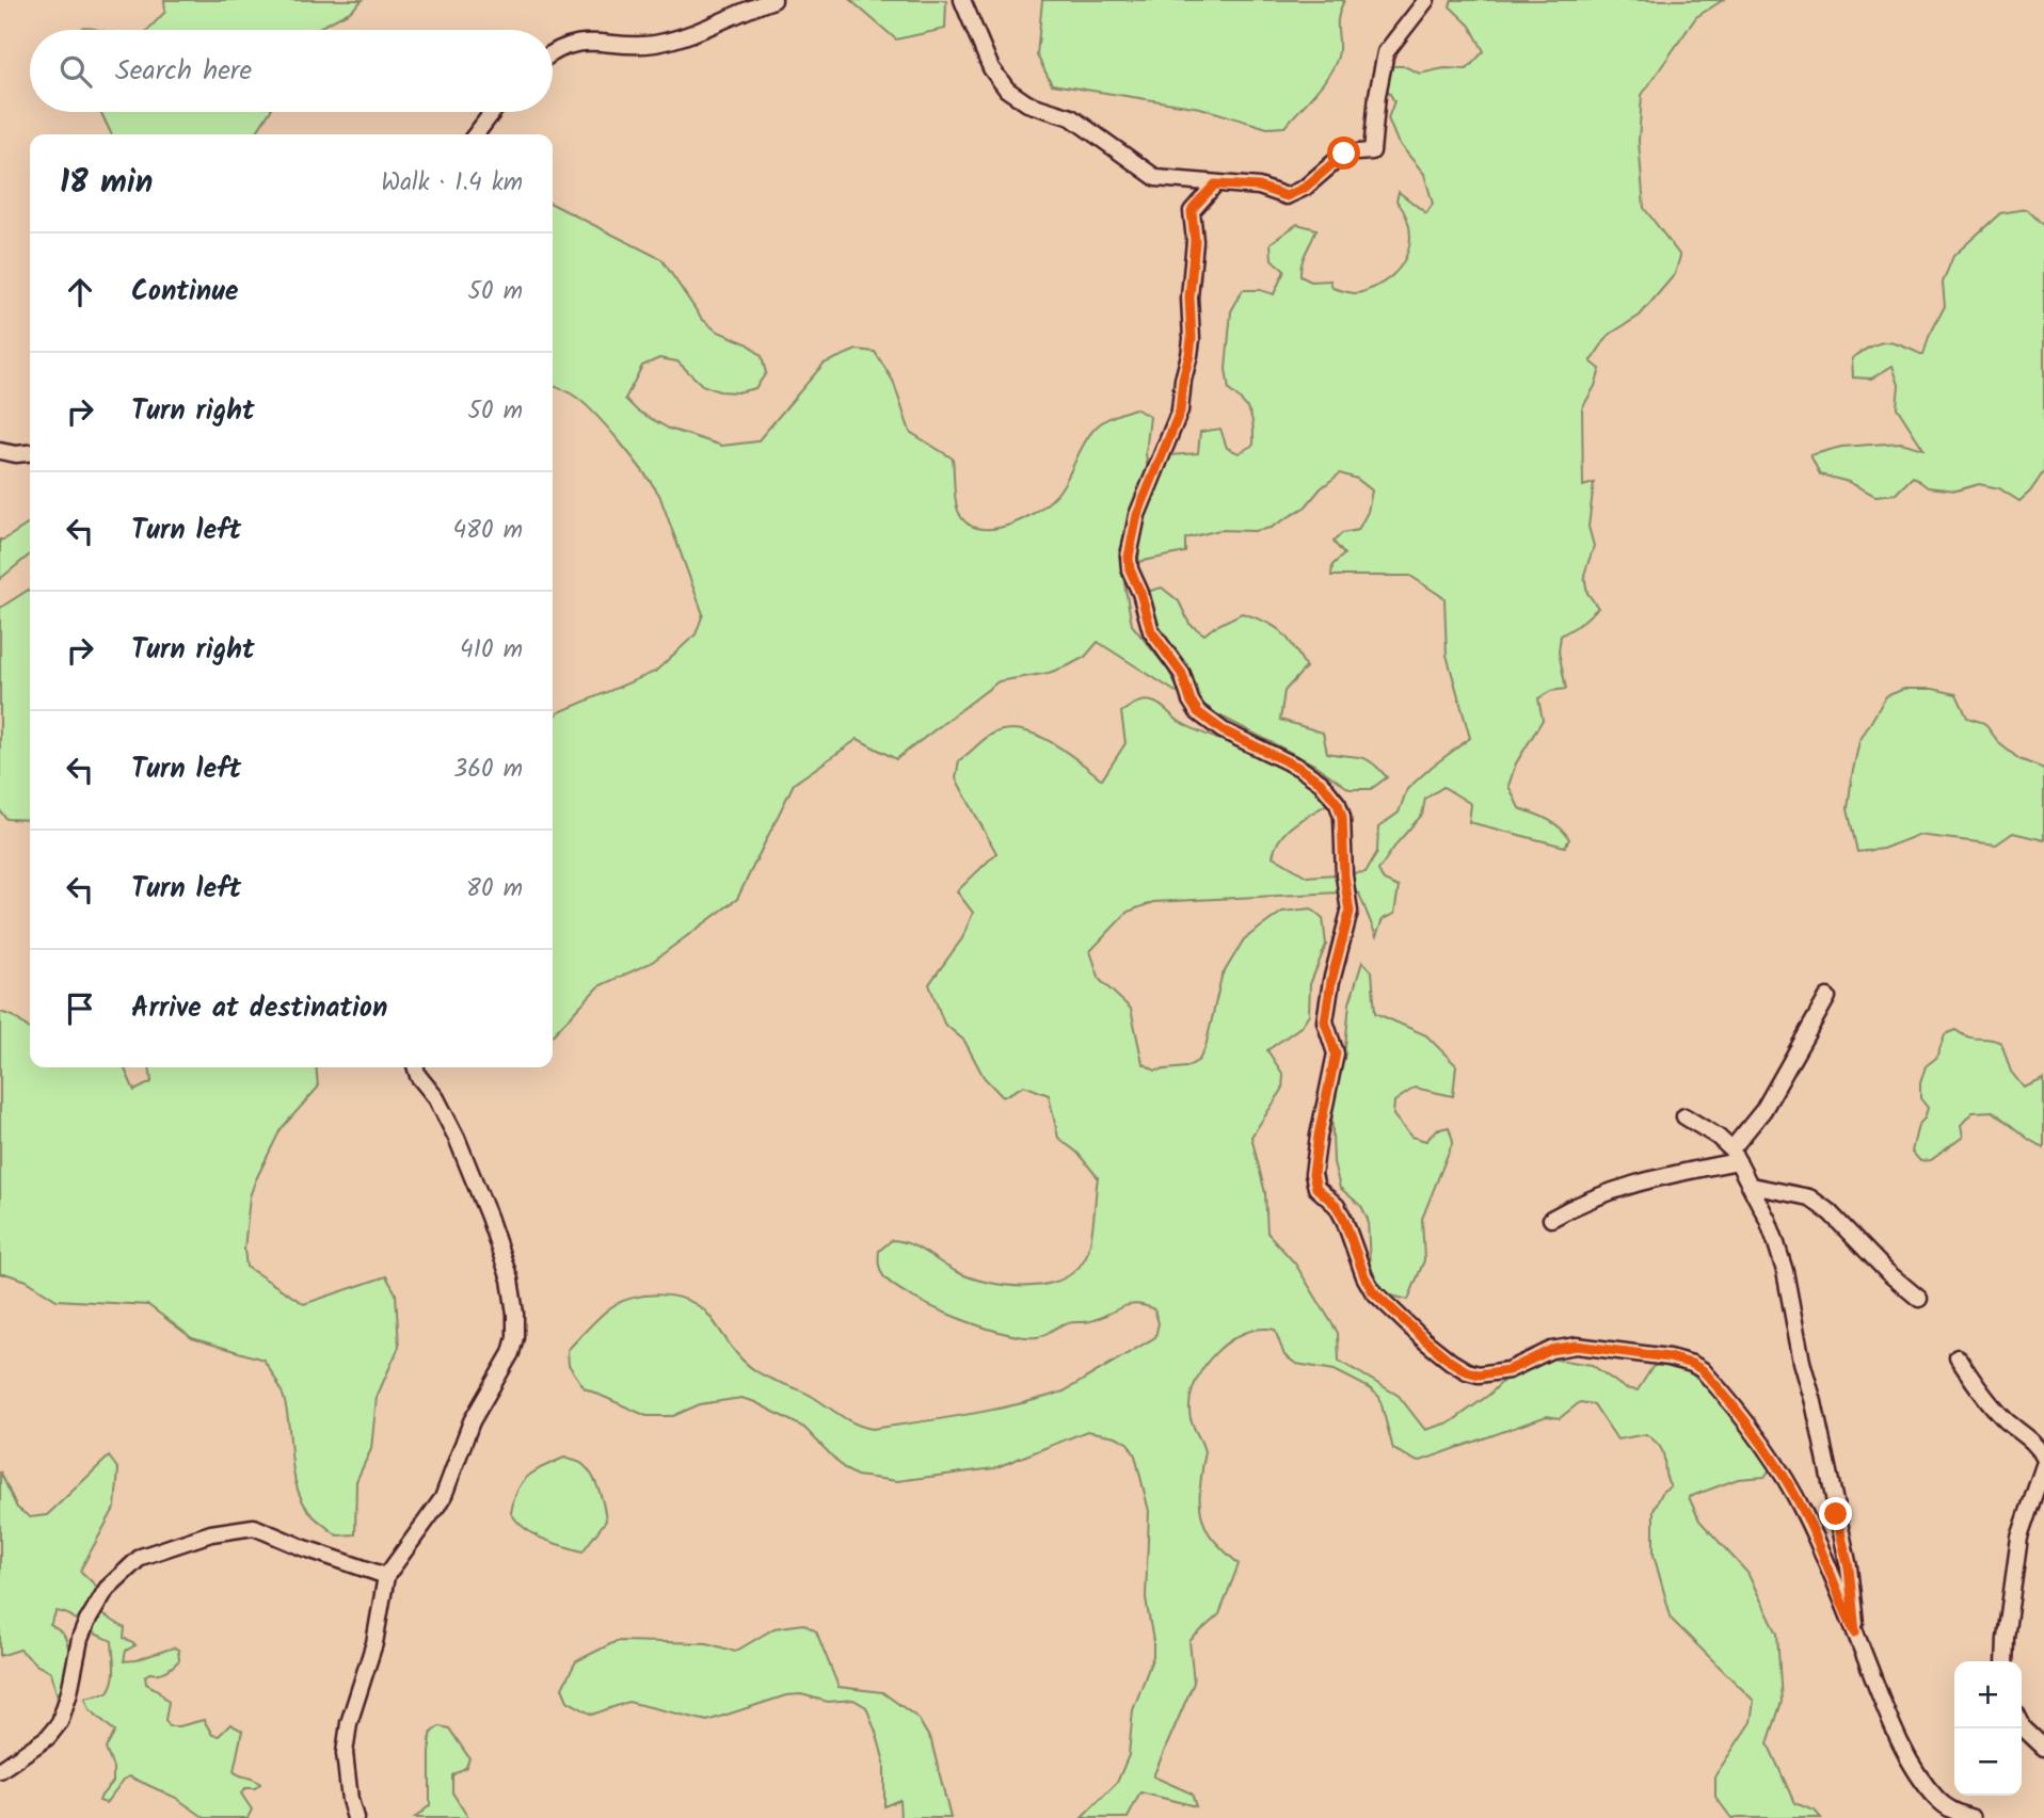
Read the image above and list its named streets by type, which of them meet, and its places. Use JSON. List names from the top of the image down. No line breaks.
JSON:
{"page":{"search":"Search here","heading":["18 min","Walk · 1.4 km"],"list":[["Continue","50 m"],["Turn right","50 m"],["Turn left","480 m"],["Turn right","410 m"],["Turn left","360 m"],["Turn left","80 m"],"Arrive at destination"],"map_buttons":["+","−"]}}
